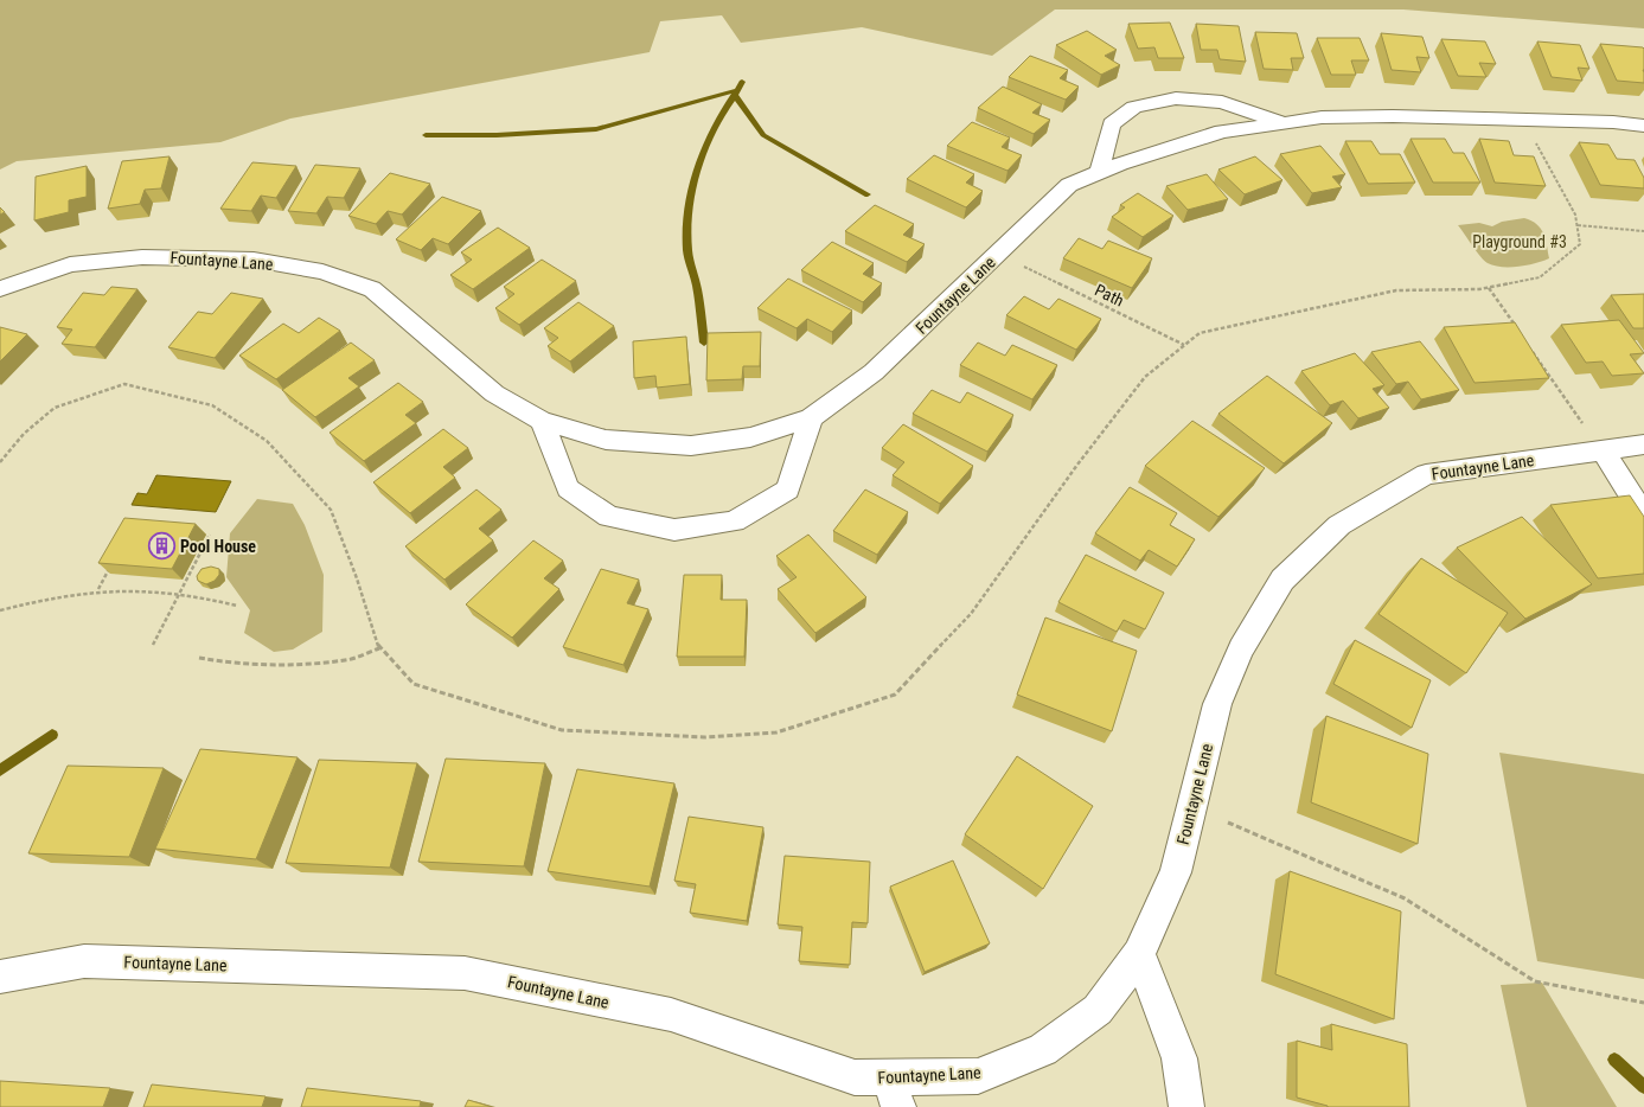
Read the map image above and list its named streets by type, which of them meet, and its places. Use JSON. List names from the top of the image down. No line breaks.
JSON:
{"streets":{"street":["Fountayne Lane"],"path":["Path"]},"parks":["Playground #3"],"places":{"building":["Pool House"]}}
